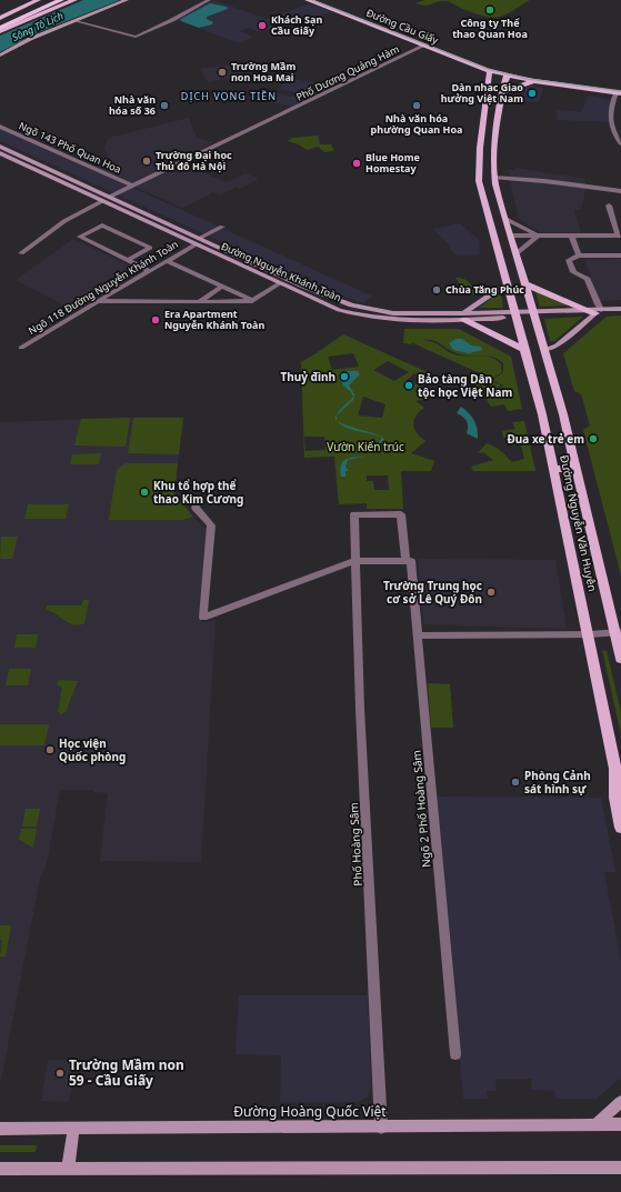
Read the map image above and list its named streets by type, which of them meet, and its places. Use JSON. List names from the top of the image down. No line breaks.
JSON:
{"streets":{"main road":["Đường Cầu Giấy","Đường Nguyễn Khánh Toàn","Đường Nguyễn Văn Huyên","Đường Hoàng Quốc Việt"],"street":["Phố Dương Quảng Hàm","Ngõ 143 Phố Quan Hoa","Ngõ 118 Đường Nguyễn Khánh Toàn","Ngõ 2 Phố Hoàng Sâm","Phố Hoàng Sâm"]},"crossings":[["Đường Cầu Giấy","Phố Dương Quảng Hàm"],["Đường Cầu Giấy","Đường Nguyễn Văn Huyên"],["Phố Dương Quảng Hàm","Ngõ 143 Phố Quan Hoa"],["Phố Dương Quảng Hàm","Đường Nguyễn Khánh Toàn"],["Đường Nguyễn Khánh Toàn","Ngõ 118 Đường Nguyễn Khánh Toàn"],["Đường Nguyễn Khánh Toàn","Đường Nguyễn Văn Huyên"],["Ngõ 2 Phố Hoàng Sâm","Phố Hoàng Sâm"],["Phố Hoàng Sâm","Đường Hoàng Quốc Việt"]],"districts":["DỊCH VỌNG TIỀN"],"water":["Sông Tô Lịch"],"parks":["Vườn Kiến trúc"],"places":["Công ty Thể thao Quan Hoa","Khách Sạn Cầu Giấy","Trường Mầm non Hoa Mai","Dàn nhạc Giao hưởng Việt Nam","Nhà văn hóa số 36","Nhà văn hóa phường Quan Hoa","Trường Đại học Thủ đô Hà Nội","Blue Home Homestay","Chùa Tăng Phúc","Era Apartment Nguyễn Khánh Toàn","Thuỷ đình","Bảo tàng Dân tộc học Việt Nam","Đua xe trẻ em","Khu tổ hợp thể thao Kim Cương","Trường Trung học cơ sở Lê Quý Đôn","Học viện Quốc phòng","Phòng Cảnh sát hình sự","Trường Mầm non 59 - Cầu Giấy"]}
